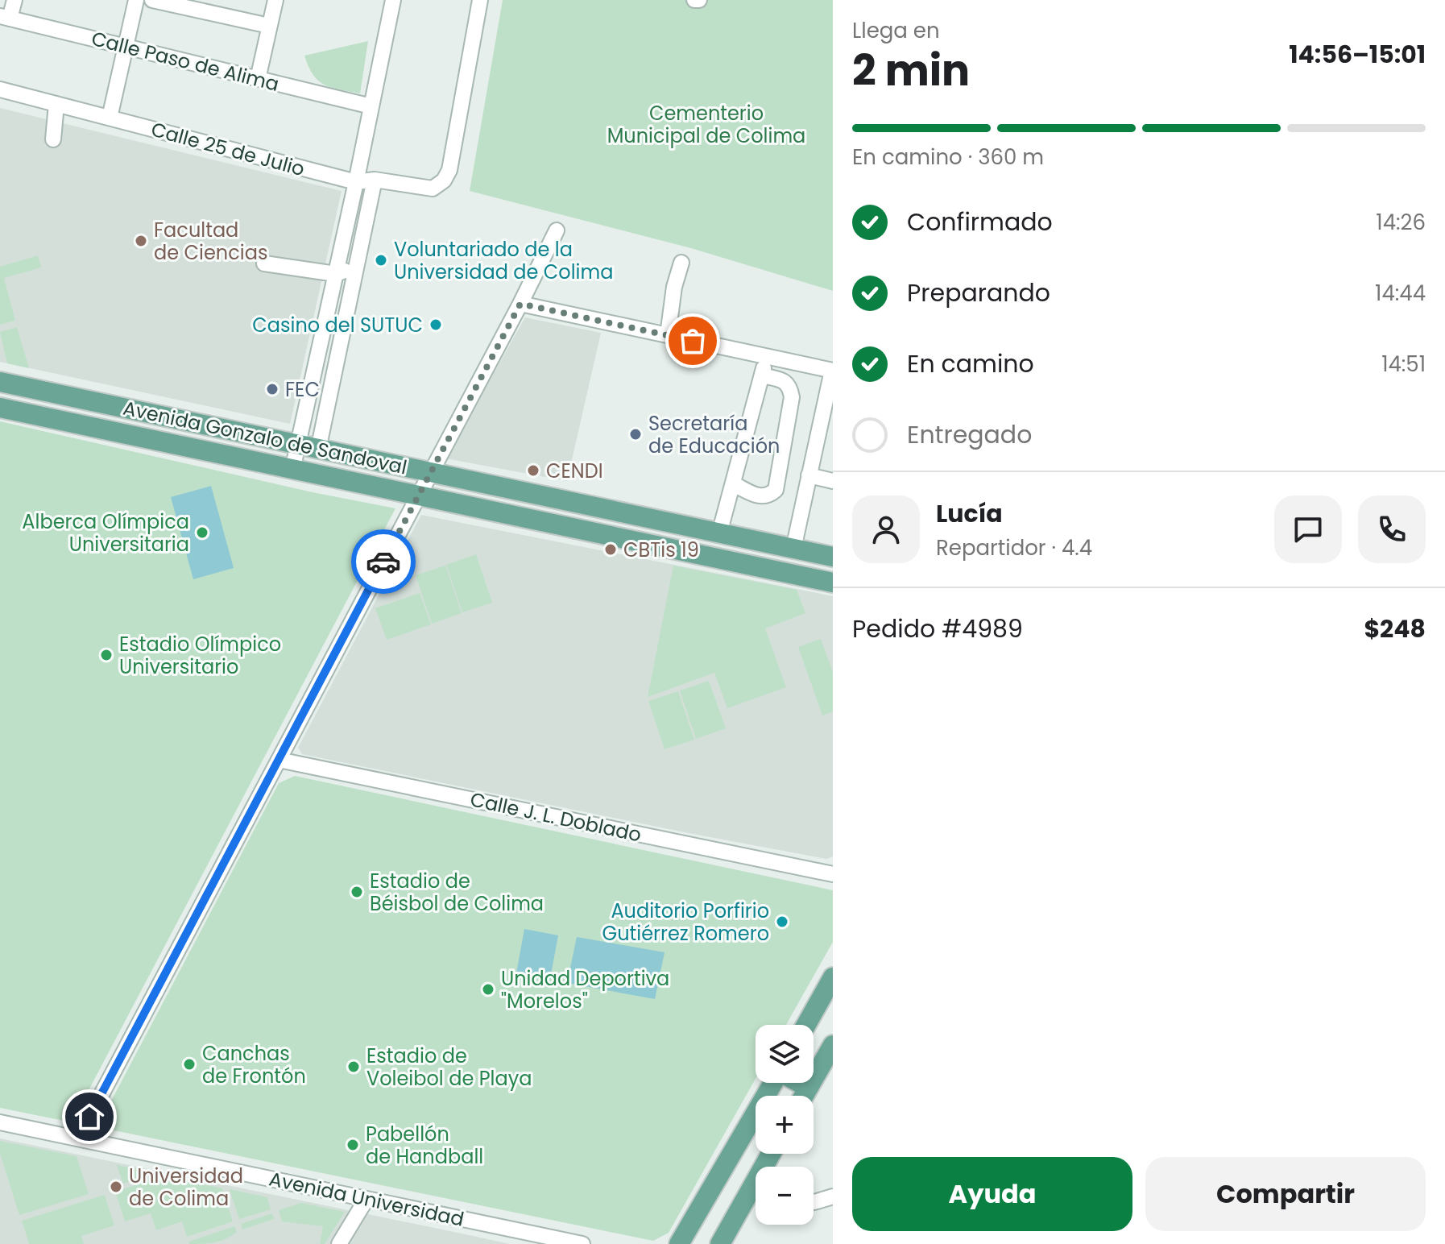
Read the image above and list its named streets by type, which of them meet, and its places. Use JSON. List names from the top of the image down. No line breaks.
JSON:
{"streets":{"main road":["Avenida Gonzalo de Sandoval"],"street":["Calle Paso de Alima","Calle 25 de Julio","Calle J. L. Doblado","Avenida Universidad"]},"parks":["Cementerio Municipal de Colima"],"places":["Facultad de Ciencias","Voluntariado de la Universidad de Colima","Casino del SUTUC","FEC","Secretaría de Educación","CENDI","Alberca Olímpica Universitaria","CBTis 19","Estadio Olímpico Universitario","Estadio de Béisbol de Colima","Auditorio Porfirio Gutiérrez Romero","Unidad Deportiva \"Morelos\"","Canchas de Frontón","Estadio de Voleibol de Playa","Pabellón de Handball","Universidad de Colima"],"page":{"heading":["2 min","Llega en","14:56–15:01"],"panel":["Lucía","Repartidor · 4.4","Pedido #4989","$248"],"bar":"En camino · 360 m","list":[["Confirmado","14:26"],["Preparando","14:44"],["En camino","14:51"],"Entregado"],"map_buttons":["+","−"],"buttons":["Ayuda","Compartir"]}}
